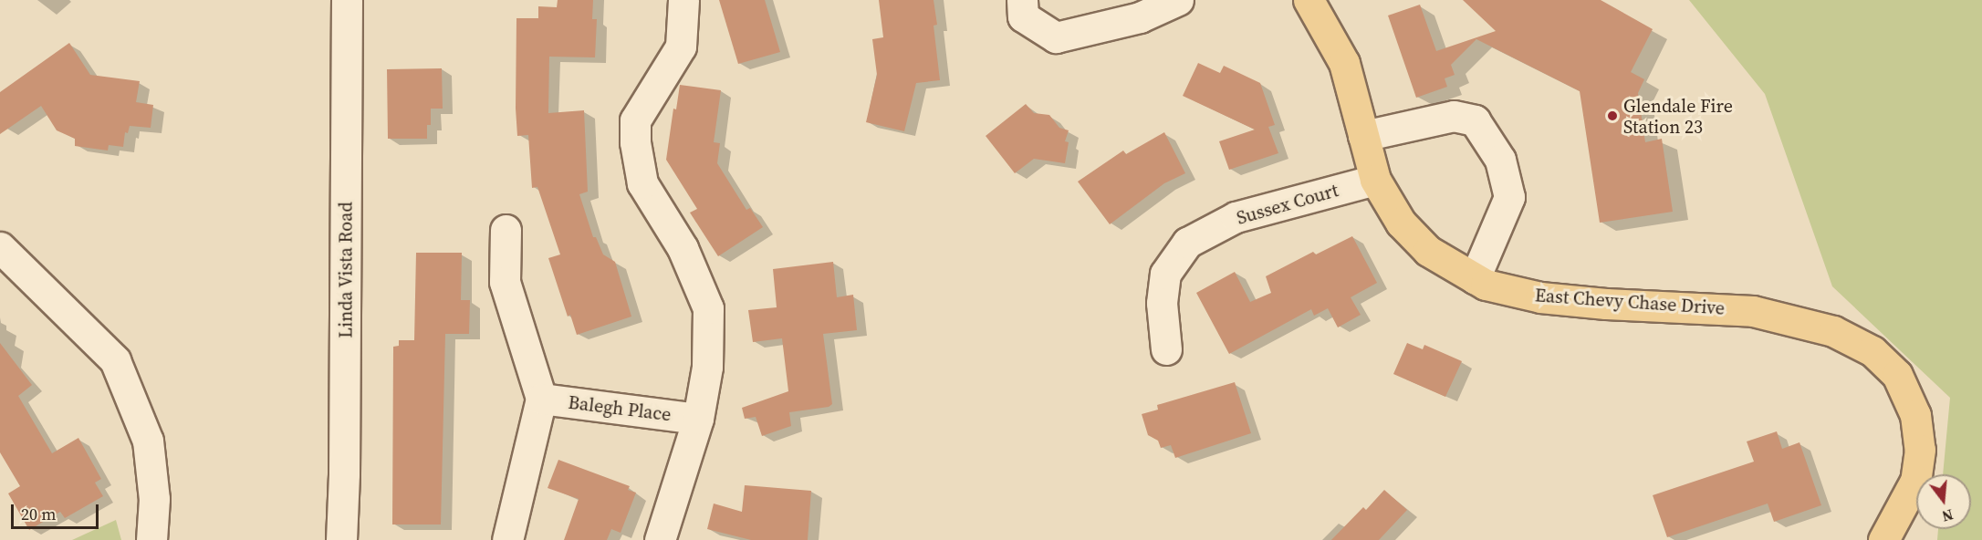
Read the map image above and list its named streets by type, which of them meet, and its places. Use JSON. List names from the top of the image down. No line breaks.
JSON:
{"streets":{"main road":["East Chevy Chase Drive"],"street":["Sussex Court","Linda Vista Road","Balegh Place"]},"crossings":[["Sussex Court","East Chevy Chase Drive"]],"places":["Glendale Fire Station 23"],"scale_bar":"20 m","north":"bottom"}
